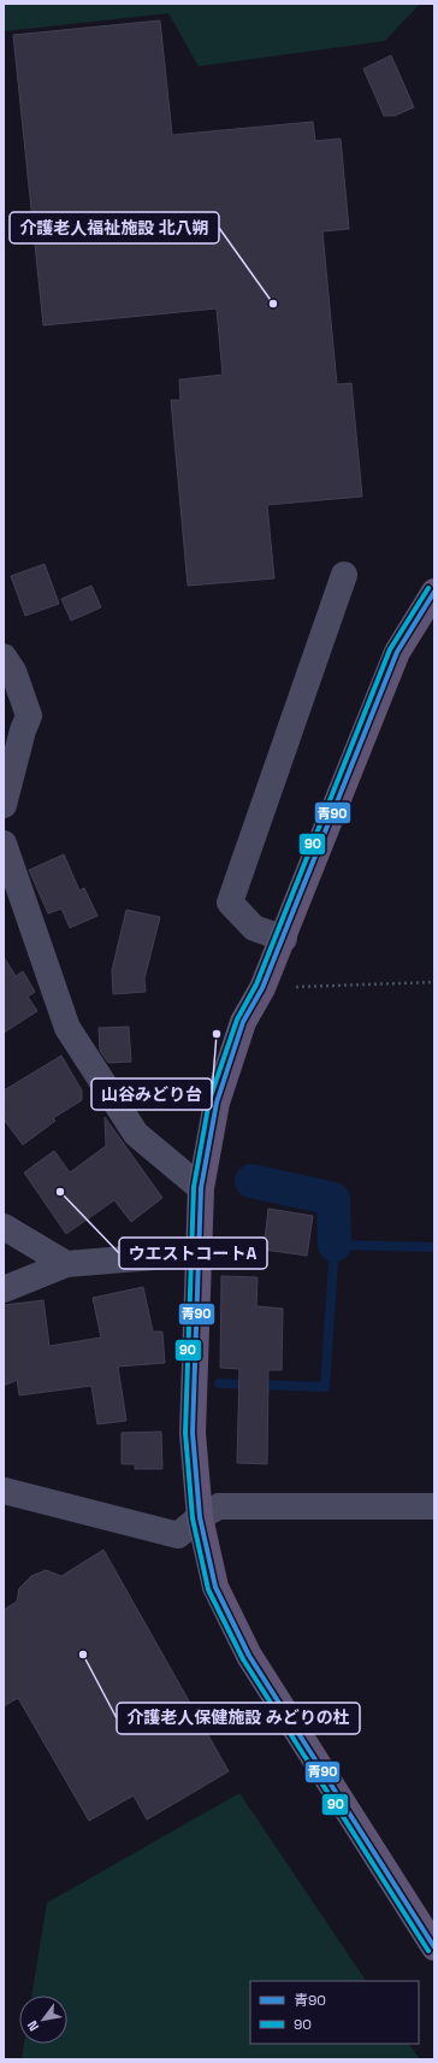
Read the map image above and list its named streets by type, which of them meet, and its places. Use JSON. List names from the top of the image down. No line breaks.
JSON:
{"places":["介護老人福祉施設 北八朔","山谷みどり台","ウエストコートA","介護老人保健施設 みどりの杜"],"lines":["transit line 90","transit line 青90"],"legend":["青90","90"],"north":"bottom left"}
